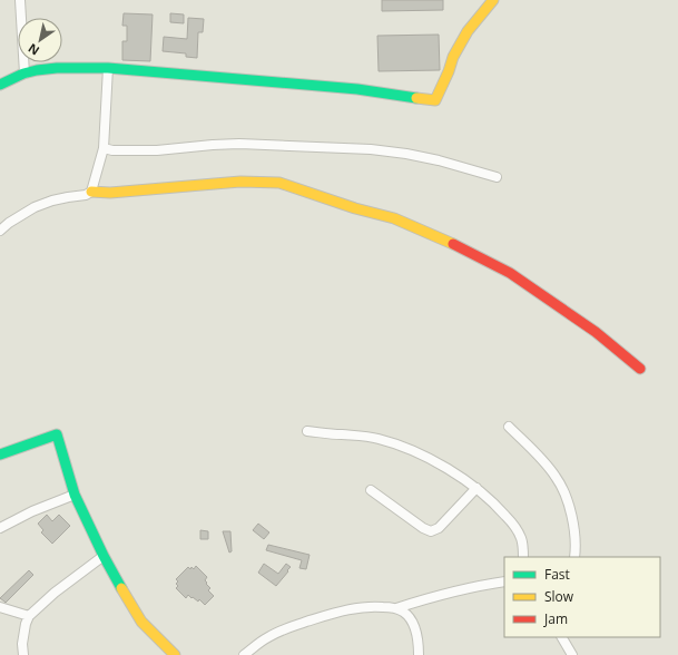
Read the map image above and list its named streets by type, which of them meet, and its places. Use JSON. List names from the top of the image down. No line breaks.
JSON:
{"legend":["Fast","Slow","Jam"],"north":"bottom left"}
